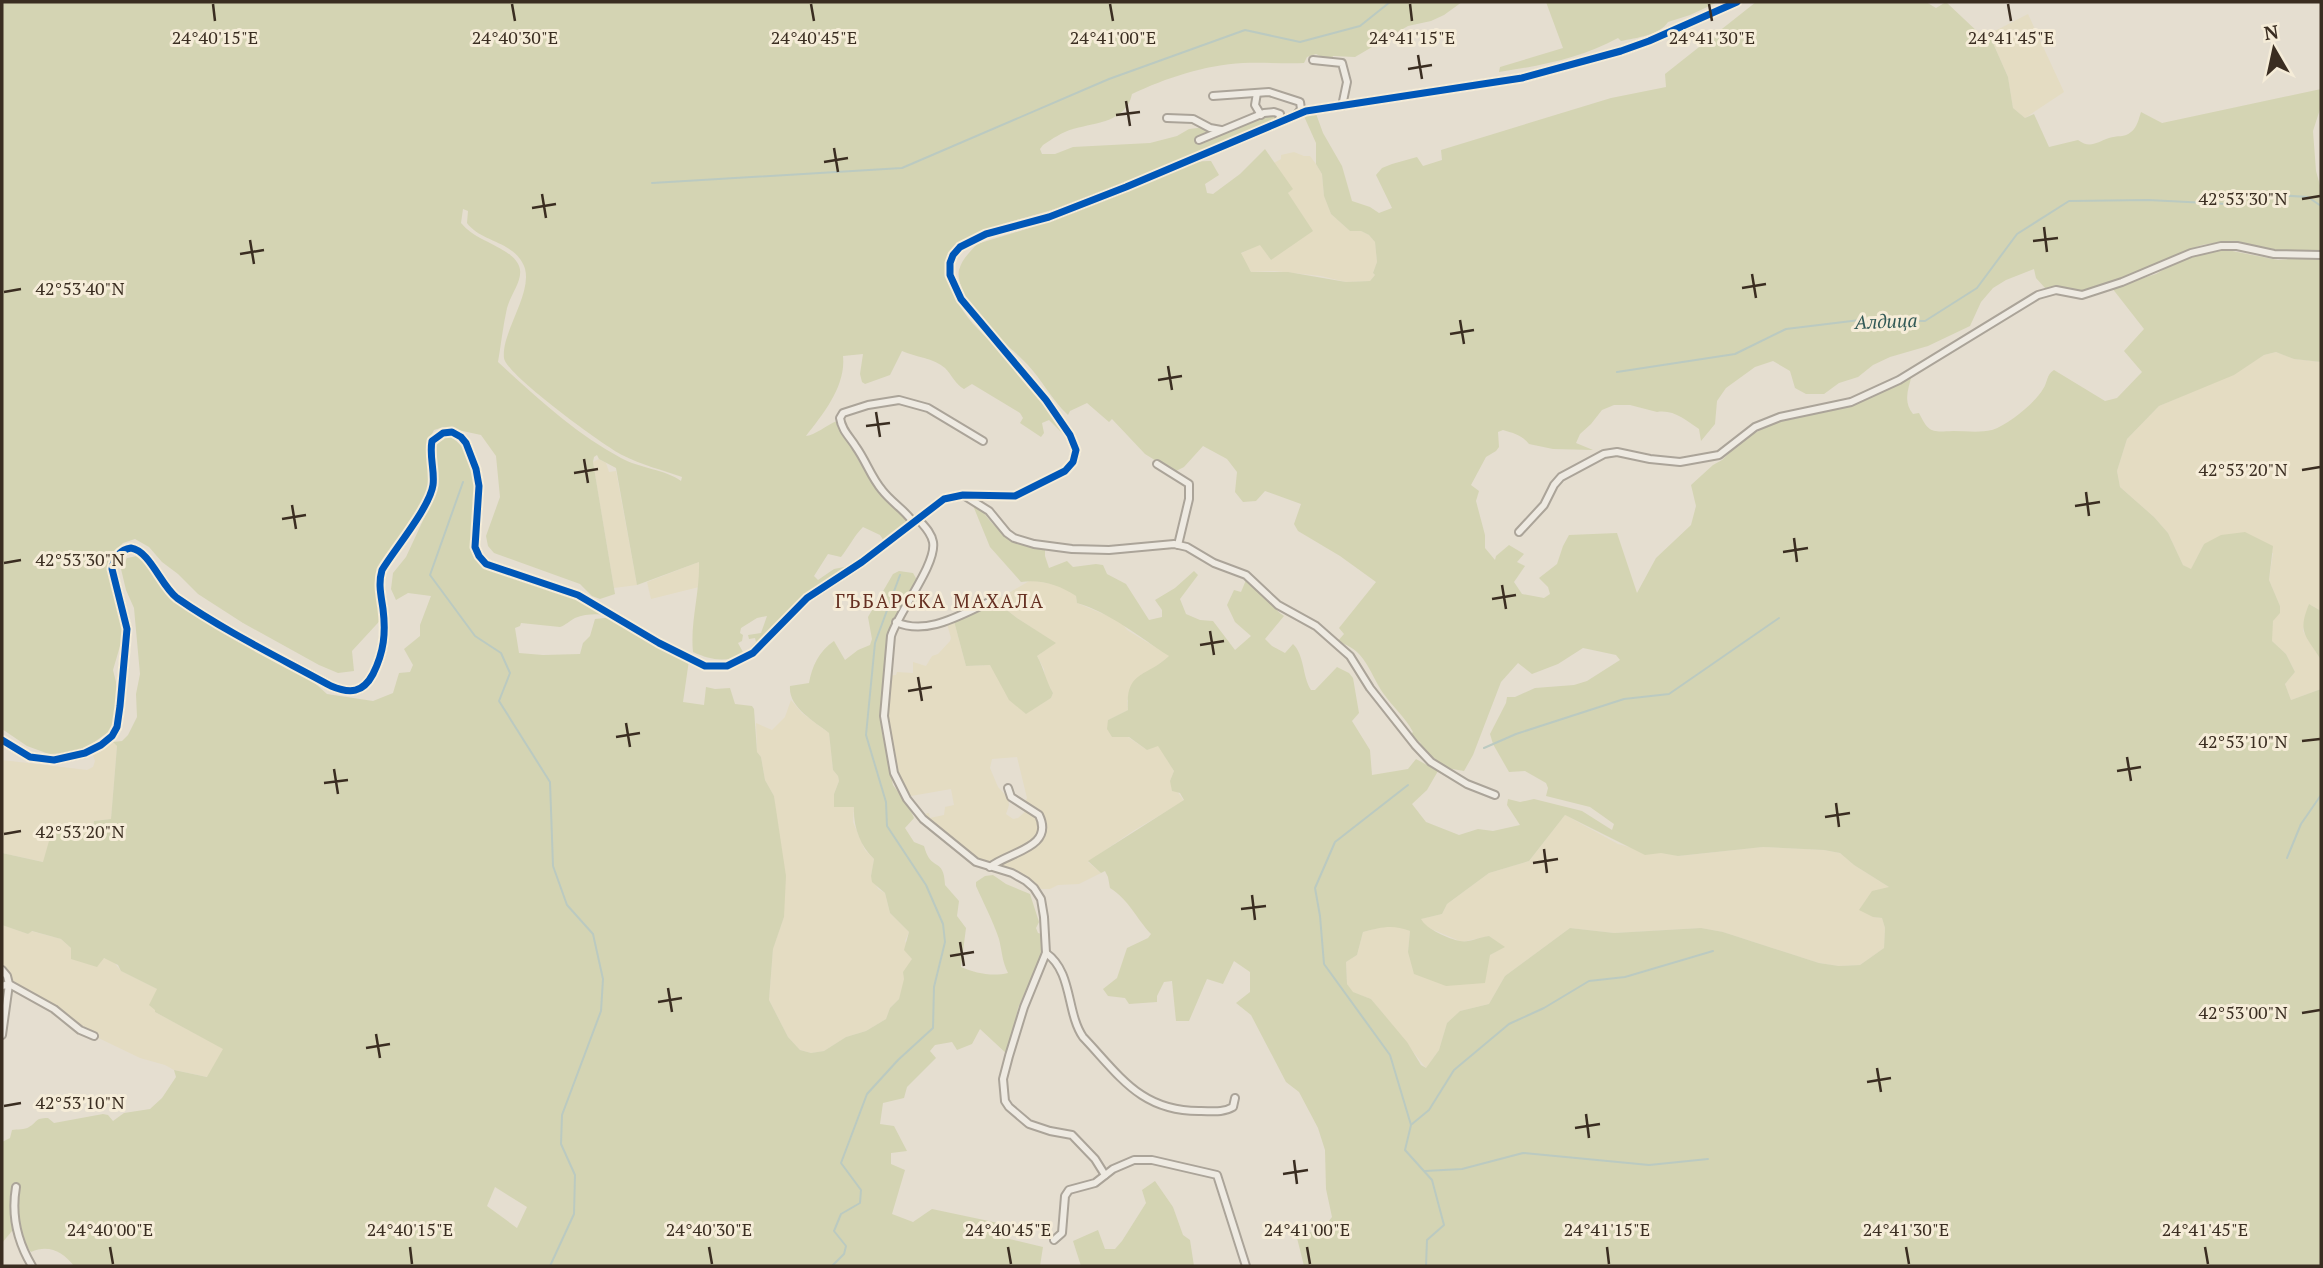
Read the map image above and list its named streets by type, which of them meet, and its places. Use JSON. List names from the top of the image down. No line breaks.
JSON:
{"districts":["ГЪБАРСКА МАХАЛА"],"water":["Алдица"],"north":"top","coordinates":["24°40'15\"E","24°40'30\"E","24°40'45\"E","24°41'00\"E","24°41'15\"E","24°41'30\"E","24°41'45\"E","42°53'30\"N","42°53'40\"N","42°53'20\"N","42°53'10\"N","42°53'00\"N","24°40'00\"E"]}
